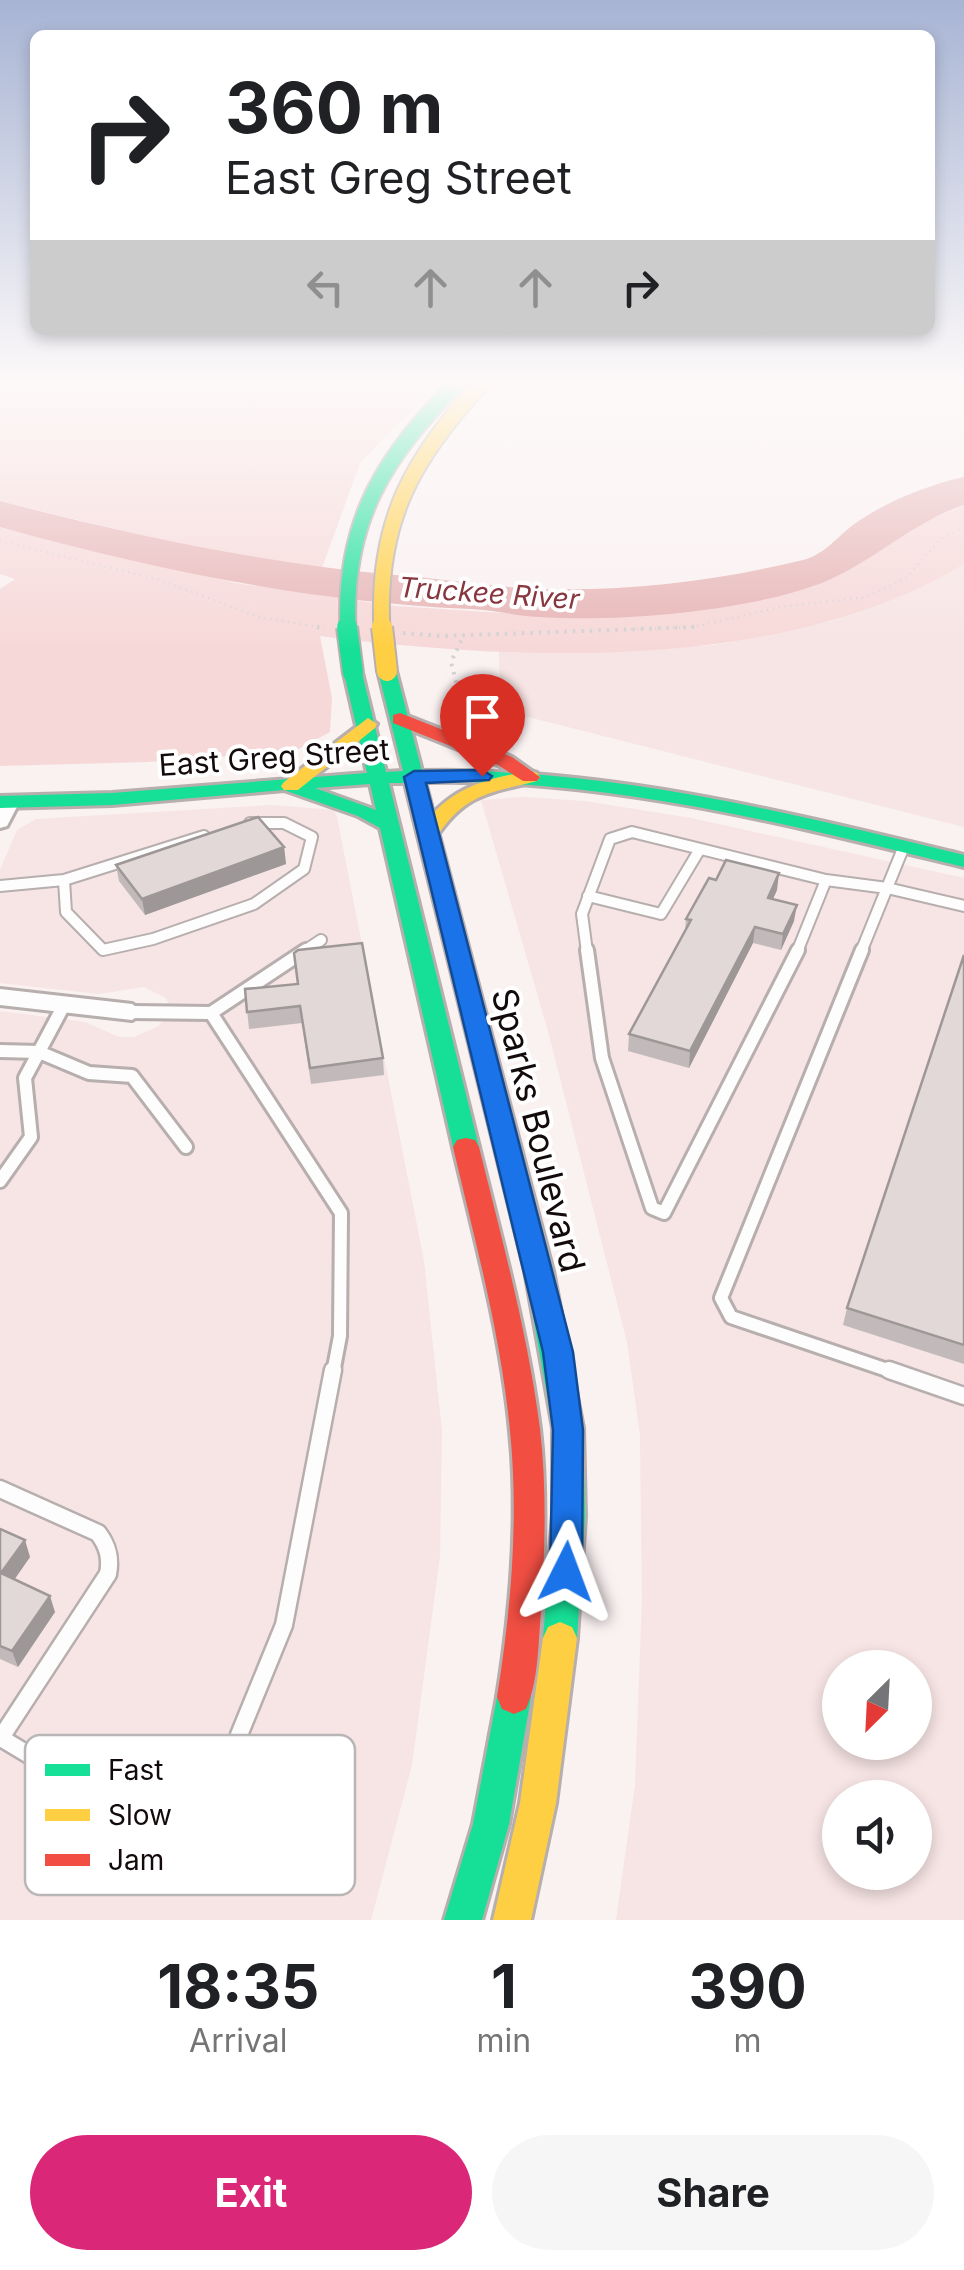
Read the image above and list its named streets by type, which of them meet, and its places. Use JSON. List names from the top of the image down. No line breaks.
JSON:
{"streets":{"main road":["East Greg Street","Sparks Boulevard"]},"crossings":[["East Greg Street","Sparks Boulevard"]],"water":["Truckee River"],"legend":["Fast","Slow","Jam"],"north":"bottom left","page":{"turn":["360 m","East Greg Street"],"eta":["18:35","Arrival","1","min","390","m"],"buttons":["Exit","Share"]}}
